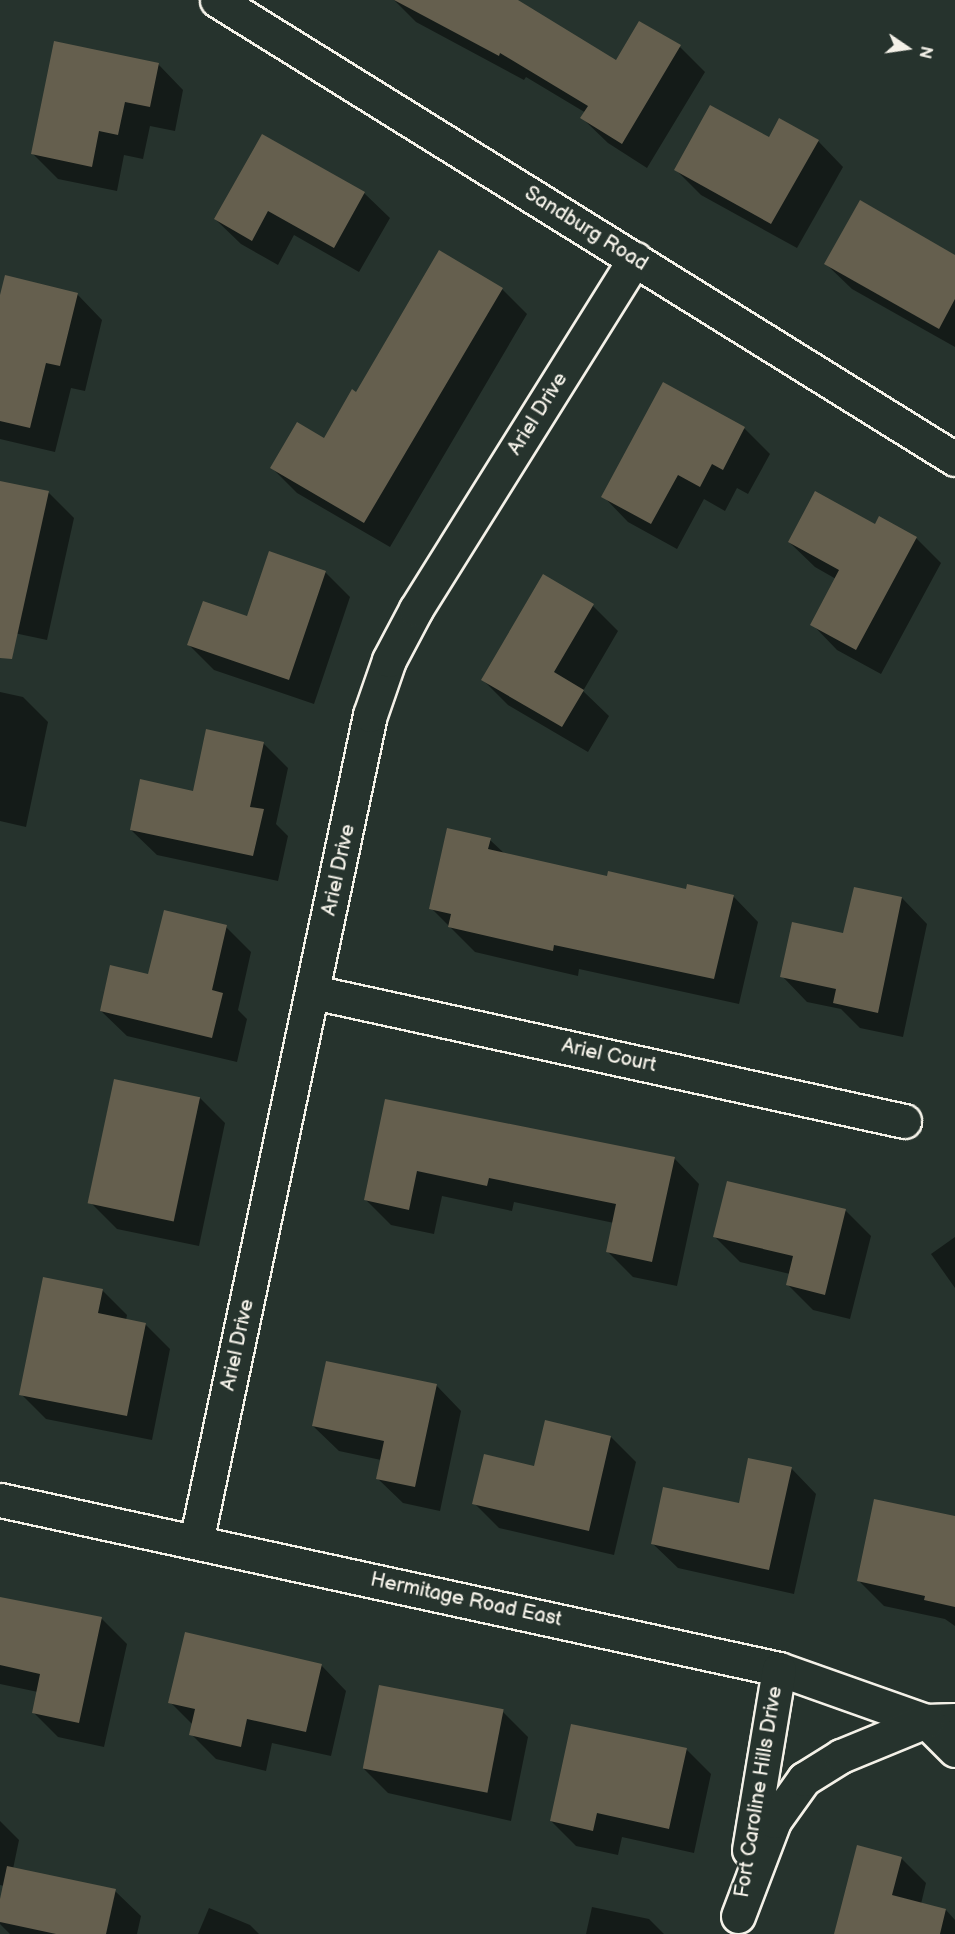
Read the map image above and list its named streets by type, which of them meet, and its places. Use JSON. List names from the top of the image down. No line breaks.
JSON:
{"streets":{"street":["Sandburg Road","Ariel Drive","Ariel Court","Hermitage Road East","Fort Caroline Hills Drive"]},"crossings":[["Sandburg Road","Ariel Drive"],["Ariel Drive","Ariel Court"],["Ariel Drive","Hermitage Road East"],["Hermitage Road East","Fort Caroline Hills Drive"]],"north":"right"}
